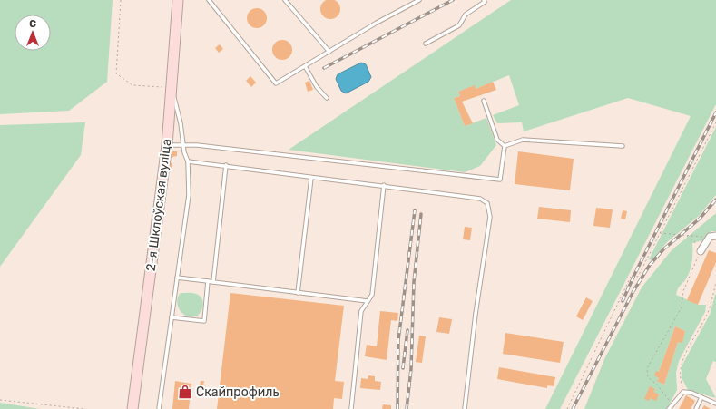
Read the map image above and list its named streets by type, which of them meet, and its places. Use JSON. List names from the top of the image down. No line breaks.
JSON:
{"streets":{"street":["2-я Шклоўская вуліца"]},"places":{"shop":["Скайпрофиль"]},"north":"top"}
